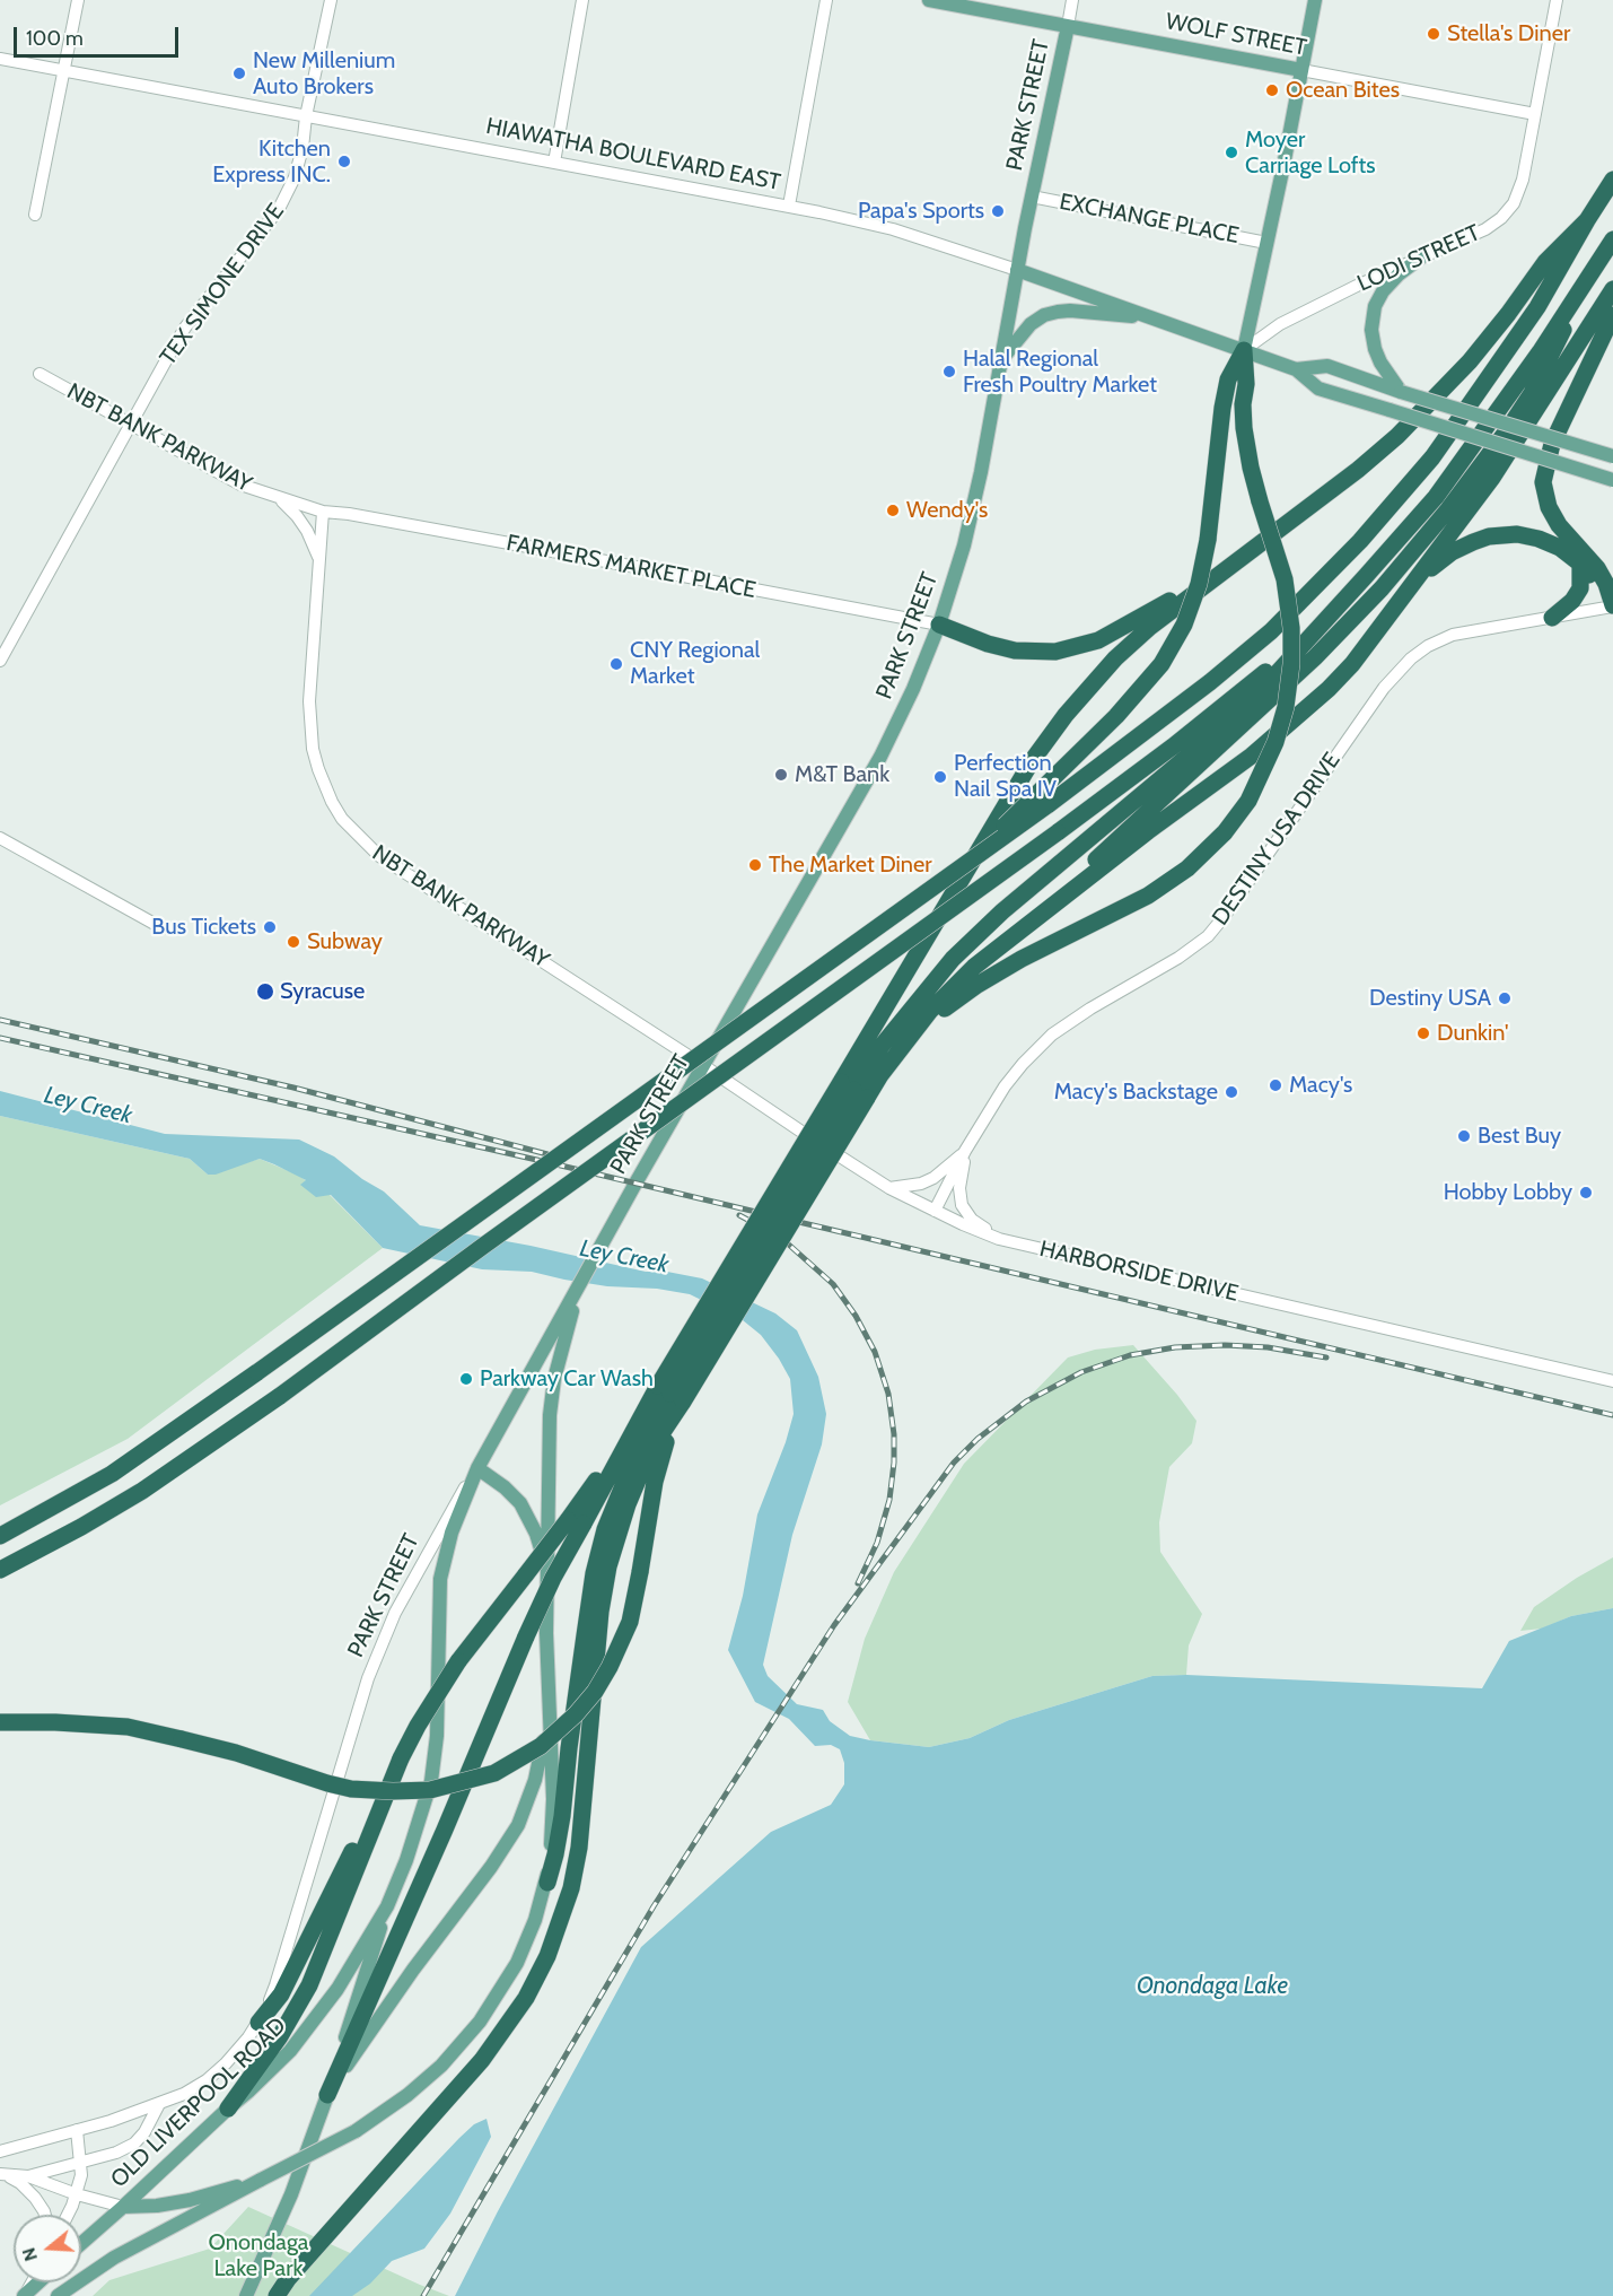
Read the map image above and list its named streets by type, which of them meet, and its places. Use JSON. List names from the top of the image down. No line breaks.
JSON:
{"streets":{"main road":["WOLF STREET","PARK STREET","HIAWATHA BOULEVARD EAST","OLD LIVERPOOL ROAD"],"street":["EXCHANGE PLACE","LODI STREET","TEX SIMONE DRIVE","NBT BANK PARKWAY","FARMERS MARKET PLACE","DESTINY USA DRIVE","HARBORSIDE DRIVE"]},"crossings":[["WOLF STREET","PARK STREET"],["WOLF STREET","LODI STREET"],["PARK STREET","HIAWATHA BOULEVARD EAST"],["PARK STREET","EXCHANGE PLACE"],["PARK STREET","NBT BANK PARKWAY"],["PARK STREET","FARMERS MARKET PLACE"],["PARK STREET","HARBORSIDE DRIVE"],["PARK STREET","OLD LIVERPOOL ROAD"],["HIAWATHA BOULEVARD EAST","LODI STREET"],["HIAWATHA BOULEVARD EAST","TEX SIMONE DRIVE"],["TEX SIMONE DRIVE","NBT BANK PARKWAY"],["NBT BANK PARKWAY","FARMERS MARKET PLACE"],["NBT BANK PARKWAY","HARBORSIDE DRIVE"],["DESTINY USA DRIVE","HARBORSIDE DRIVE"]],"water":["Ley Creek","Onondaga Lake"],"parks":["Onondaga Lake Park"],"places":["Stella's Diner","New Millenium Auto Brokers","Ocean Bites","Moyer Carriage Lofts","Kitchen Express INC.","Papa's Sports","Halal Regional Fresh Poultry Market","Wendy's","CNY Regional Market","M&T Bank","Perfection Nail Spa IV","The Market Diner","Bus Tickets","Subway","Syracuse","Destiny USA","Dunkin'","Macy's","Macy's Backstage","Best Buy","Hobby Lobby","Parkway Car Wash"],"scale_bar":"100 m","north":"left"}
